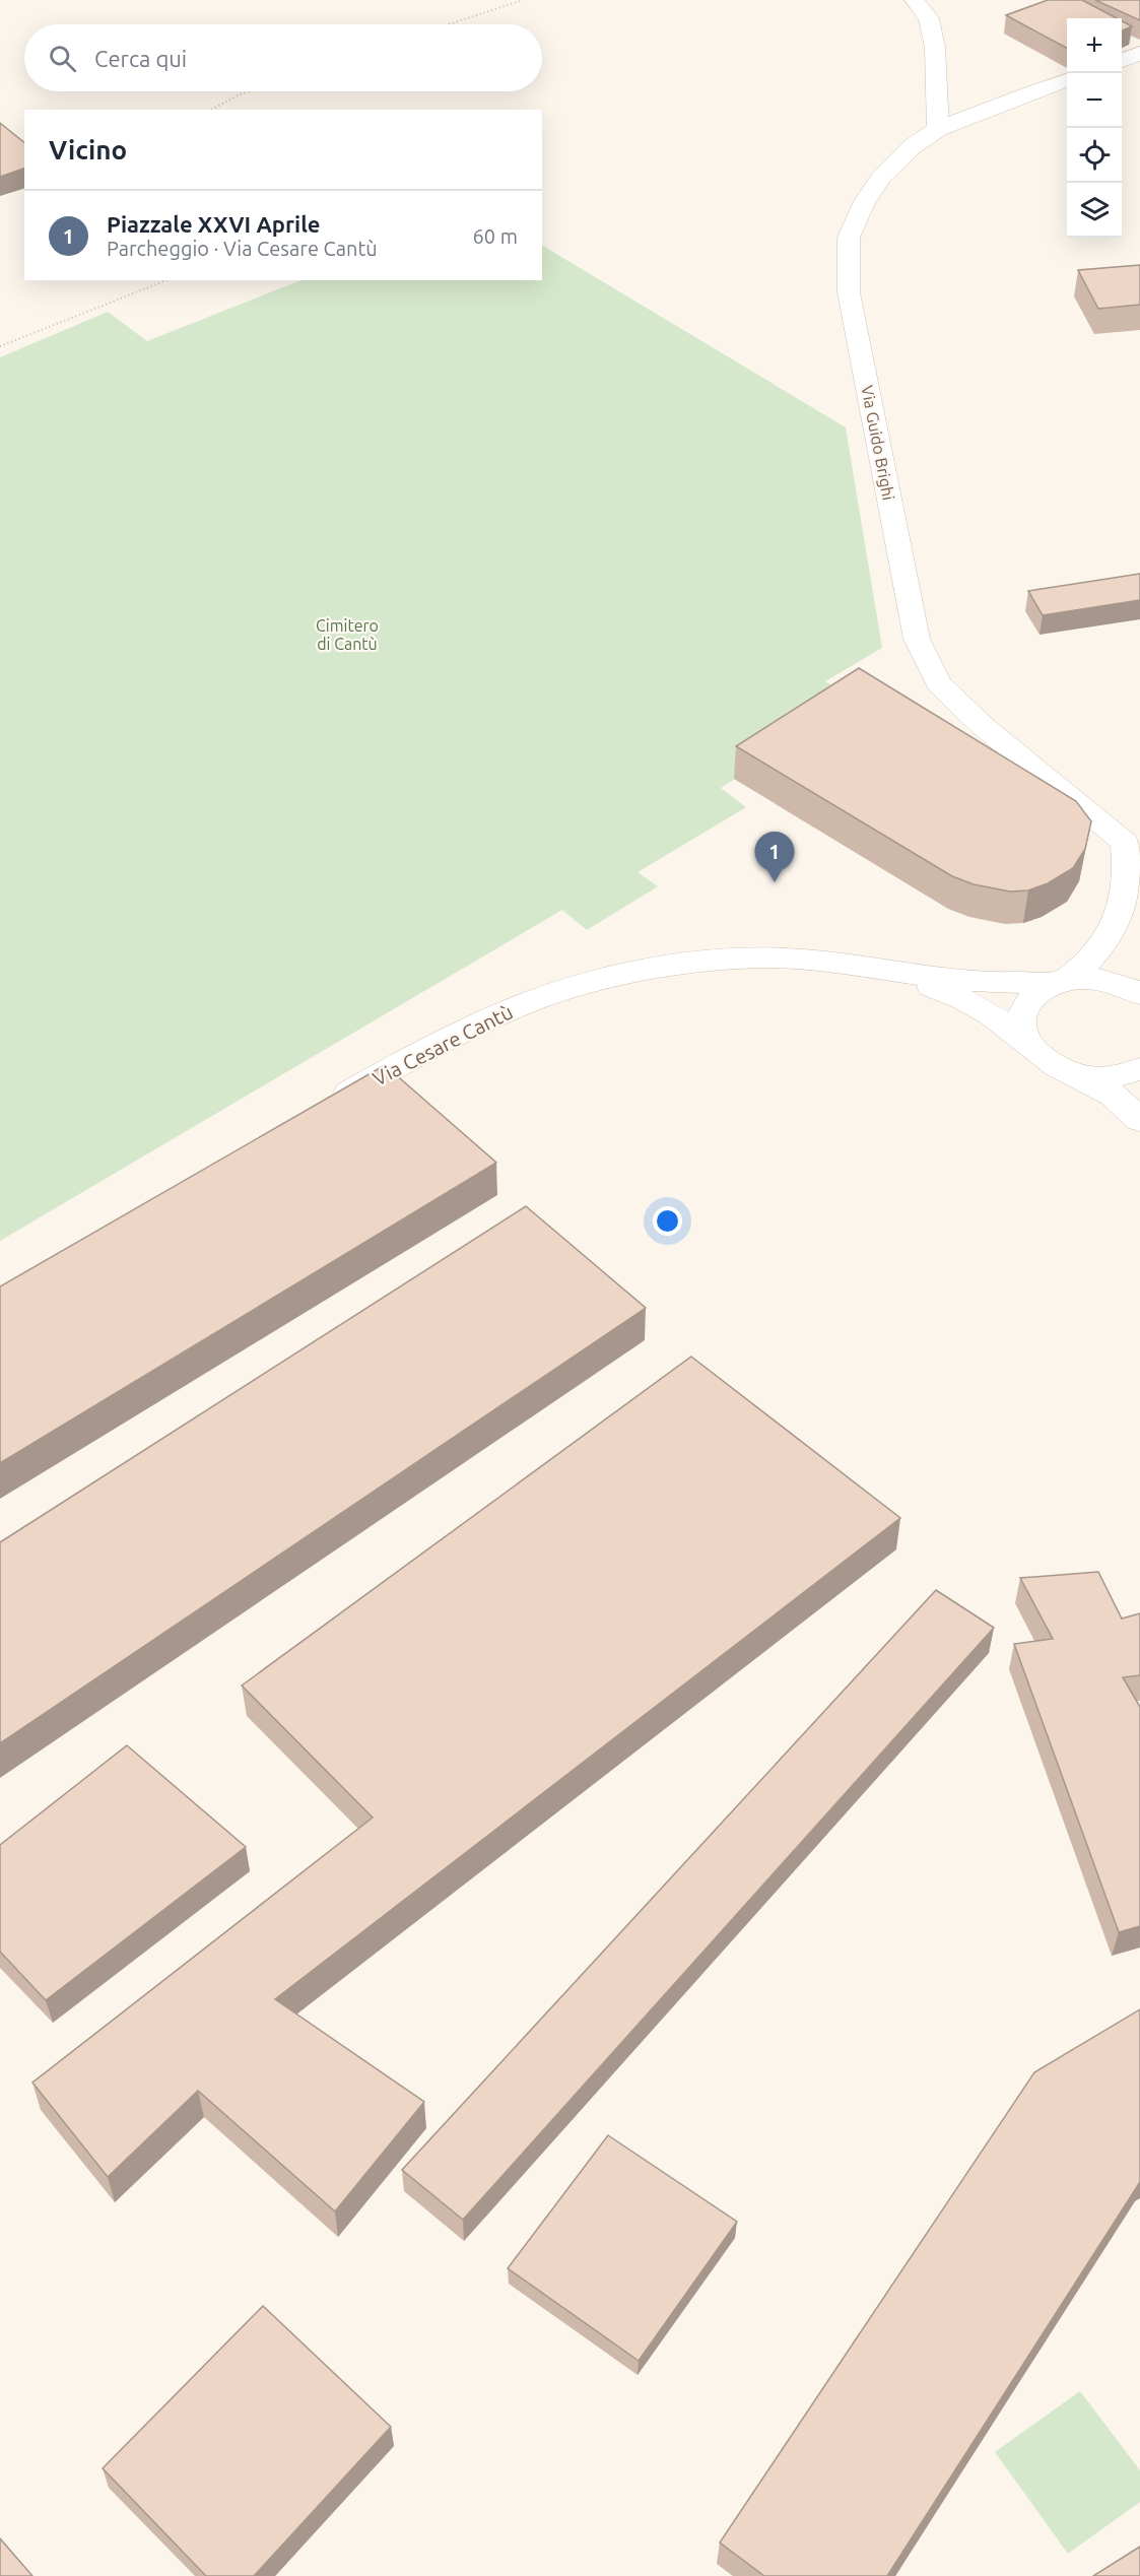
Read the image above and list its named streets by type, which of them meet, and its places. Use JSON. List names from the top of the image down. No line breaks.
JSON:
{"streets":{"street":["Via Guido Brighi","Via Cesare Cantù"]},"crossings":[["Via Guido Brighi","Via Cesare Cantù"]],"parks":["Cimitero di Cantù"],"page":{"map_buttons":["+","−"],"search":"Cerca qui","heading":"Vicino","list":[{"mark":"1","name":"Piazzale XXVI Aprile","note":"Parcheggio · Via Cesare Cantù","value":"60 m"}],"pins":"1"}}
